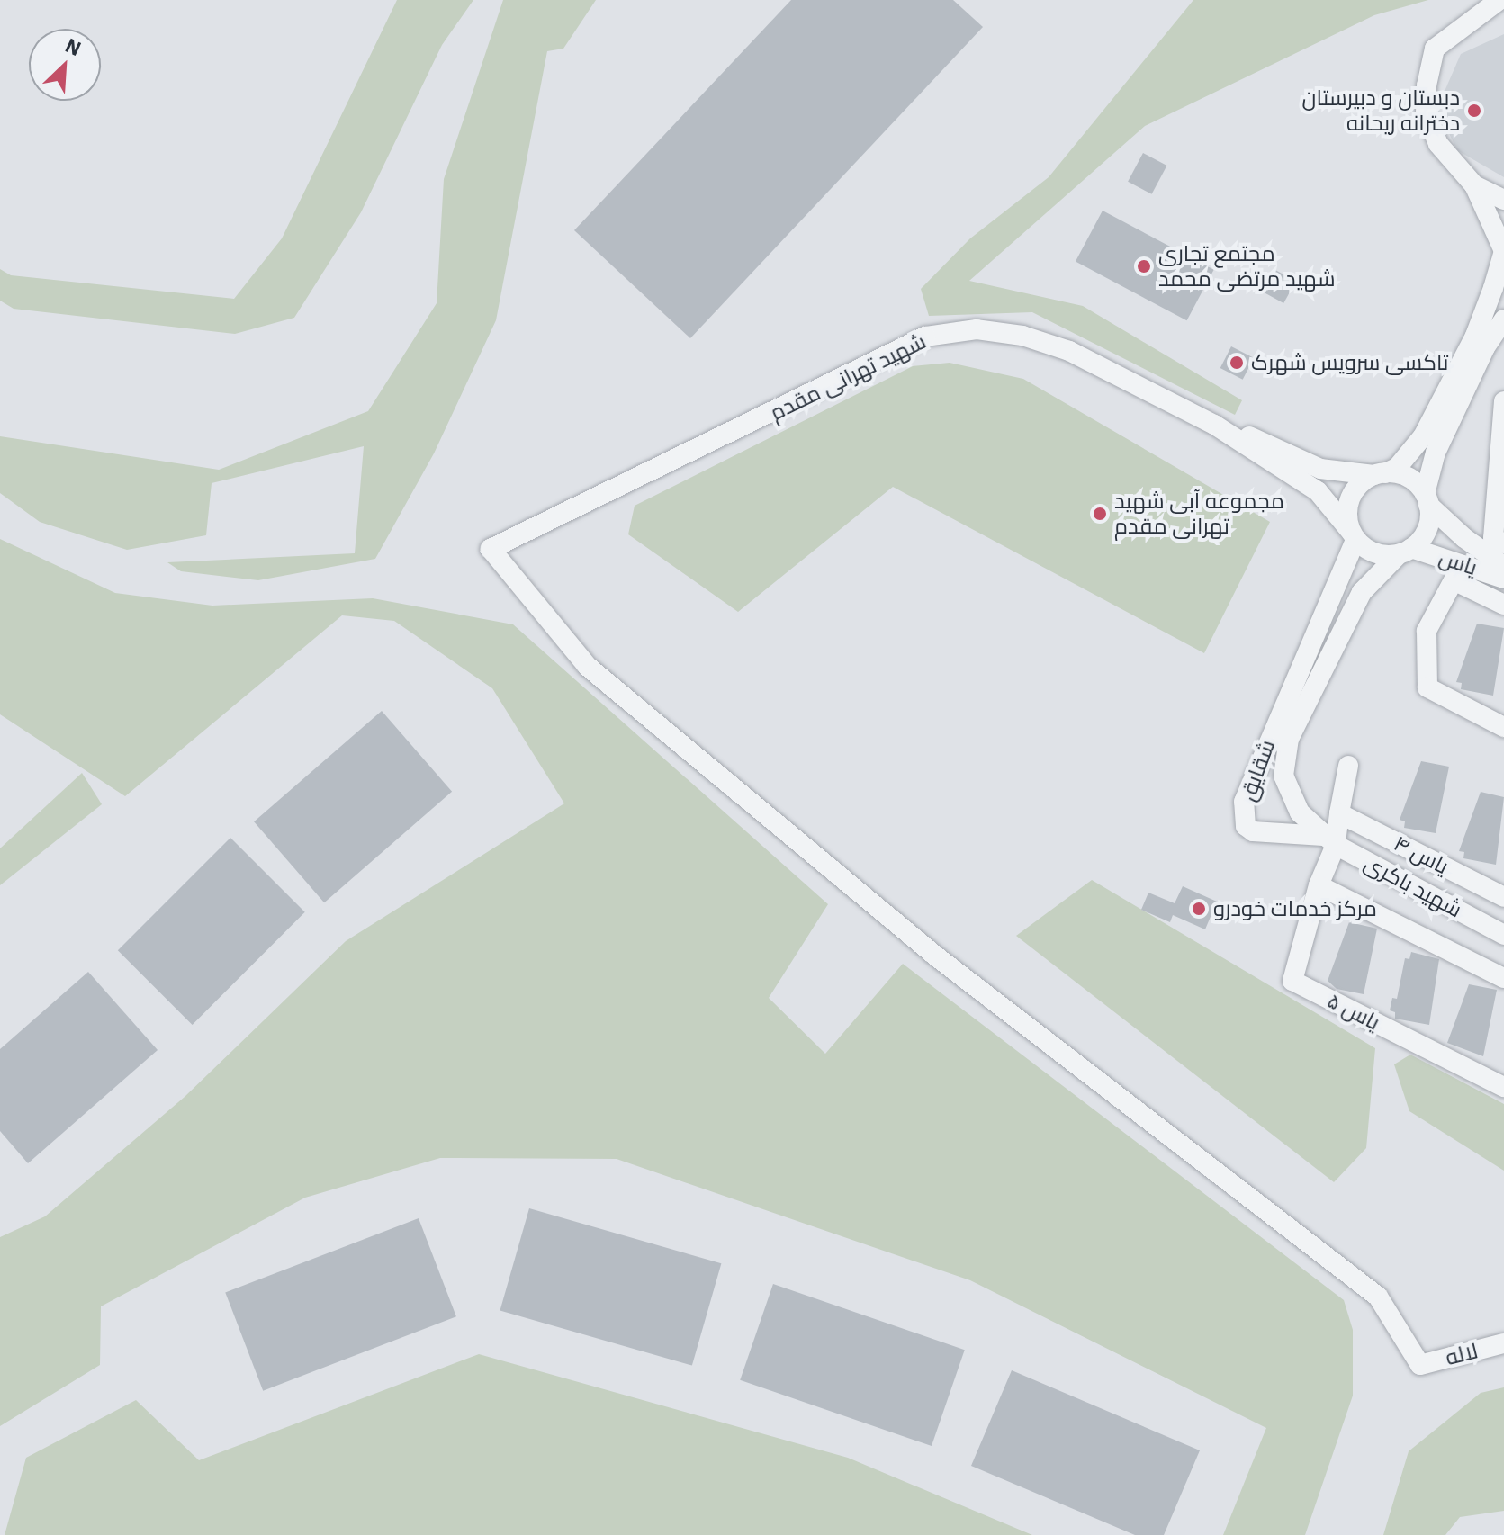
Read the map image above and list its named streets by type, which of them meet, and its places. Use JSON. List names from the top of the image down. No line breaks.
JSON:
{"streets":{"street":["شهید تهرانی مقدم","یاس","شقایق","یاس ۴","شهید باکری","یاس ۵","لاله"]},"crossings":[["شهید تهرانی مقدم","یاس"],["شهید تهرانی مقدم","شقایق"],["شهید تهرانی مقدم","لاله"],["یاس","شقایق"],["شقایق","شهید باکری"],["شقایق","یاس ۵"],["شهید باکری","یاس ۵"]],"places":["دبستان و دبیرستان دخترانه ریحانه","مجتمع تجاری شهید مرتضی محمد","تاکسی سرویس شهرک","مجموعه آبی شهید تهرانی مقدم","مرکز خدمات خودرو"],"north":"top right"}
